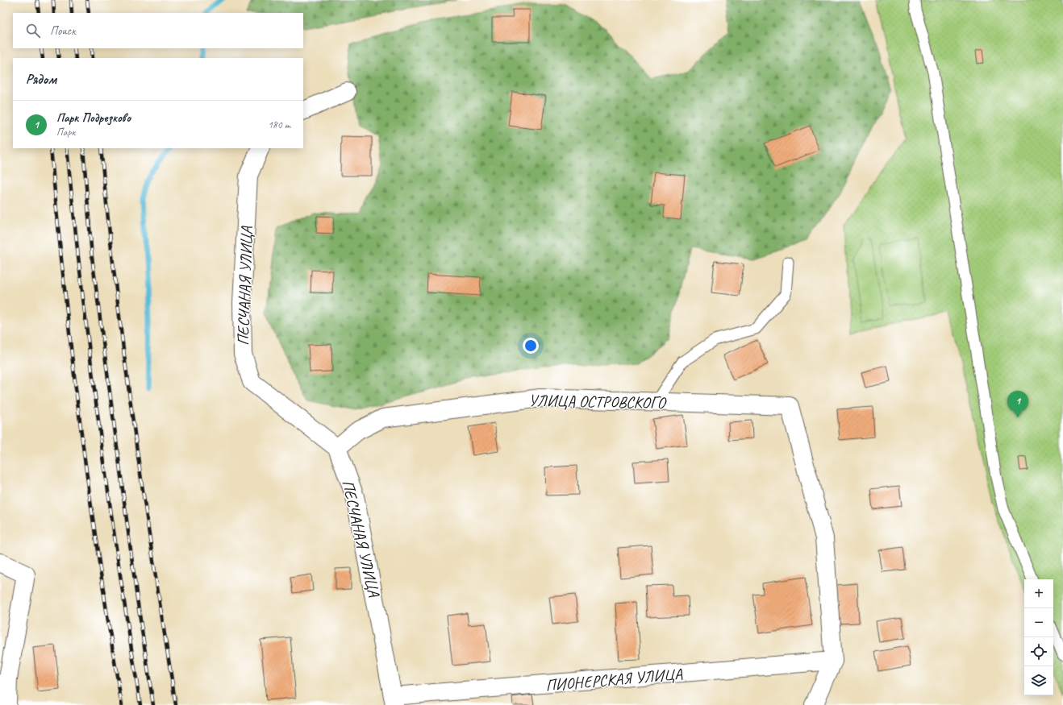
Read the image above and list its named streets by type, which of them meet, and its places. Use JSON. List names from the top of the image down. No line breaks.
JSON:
{"streets":{"street":["ПЕСЧАНАЯ УЛИЦА","УЛИЦА ОСТРОВСКОГО","ПИОНЕРСКАЯ УЛИЦА"]},"crossings":[["ПЕСЧАНАЯ УЛИЦА","УЛИЦА ОСТРОВСКОГО"],["ПЕСЧАНАЯ УЛИЦА","ПИОНЕРСКАЯ УЛИЦА"],["УЛИЦА ОСТРОВСКОГО","ПИОНЕРСКАЯ УЛИЦА"]],"page":{"search":"Поиск","heading":"Рядом","list":[{"mark":"1","name":"Парк Подрезково","note":"Парк","value":"180 m"}],"pins":"1","map_buttons":["+","−"]}}
